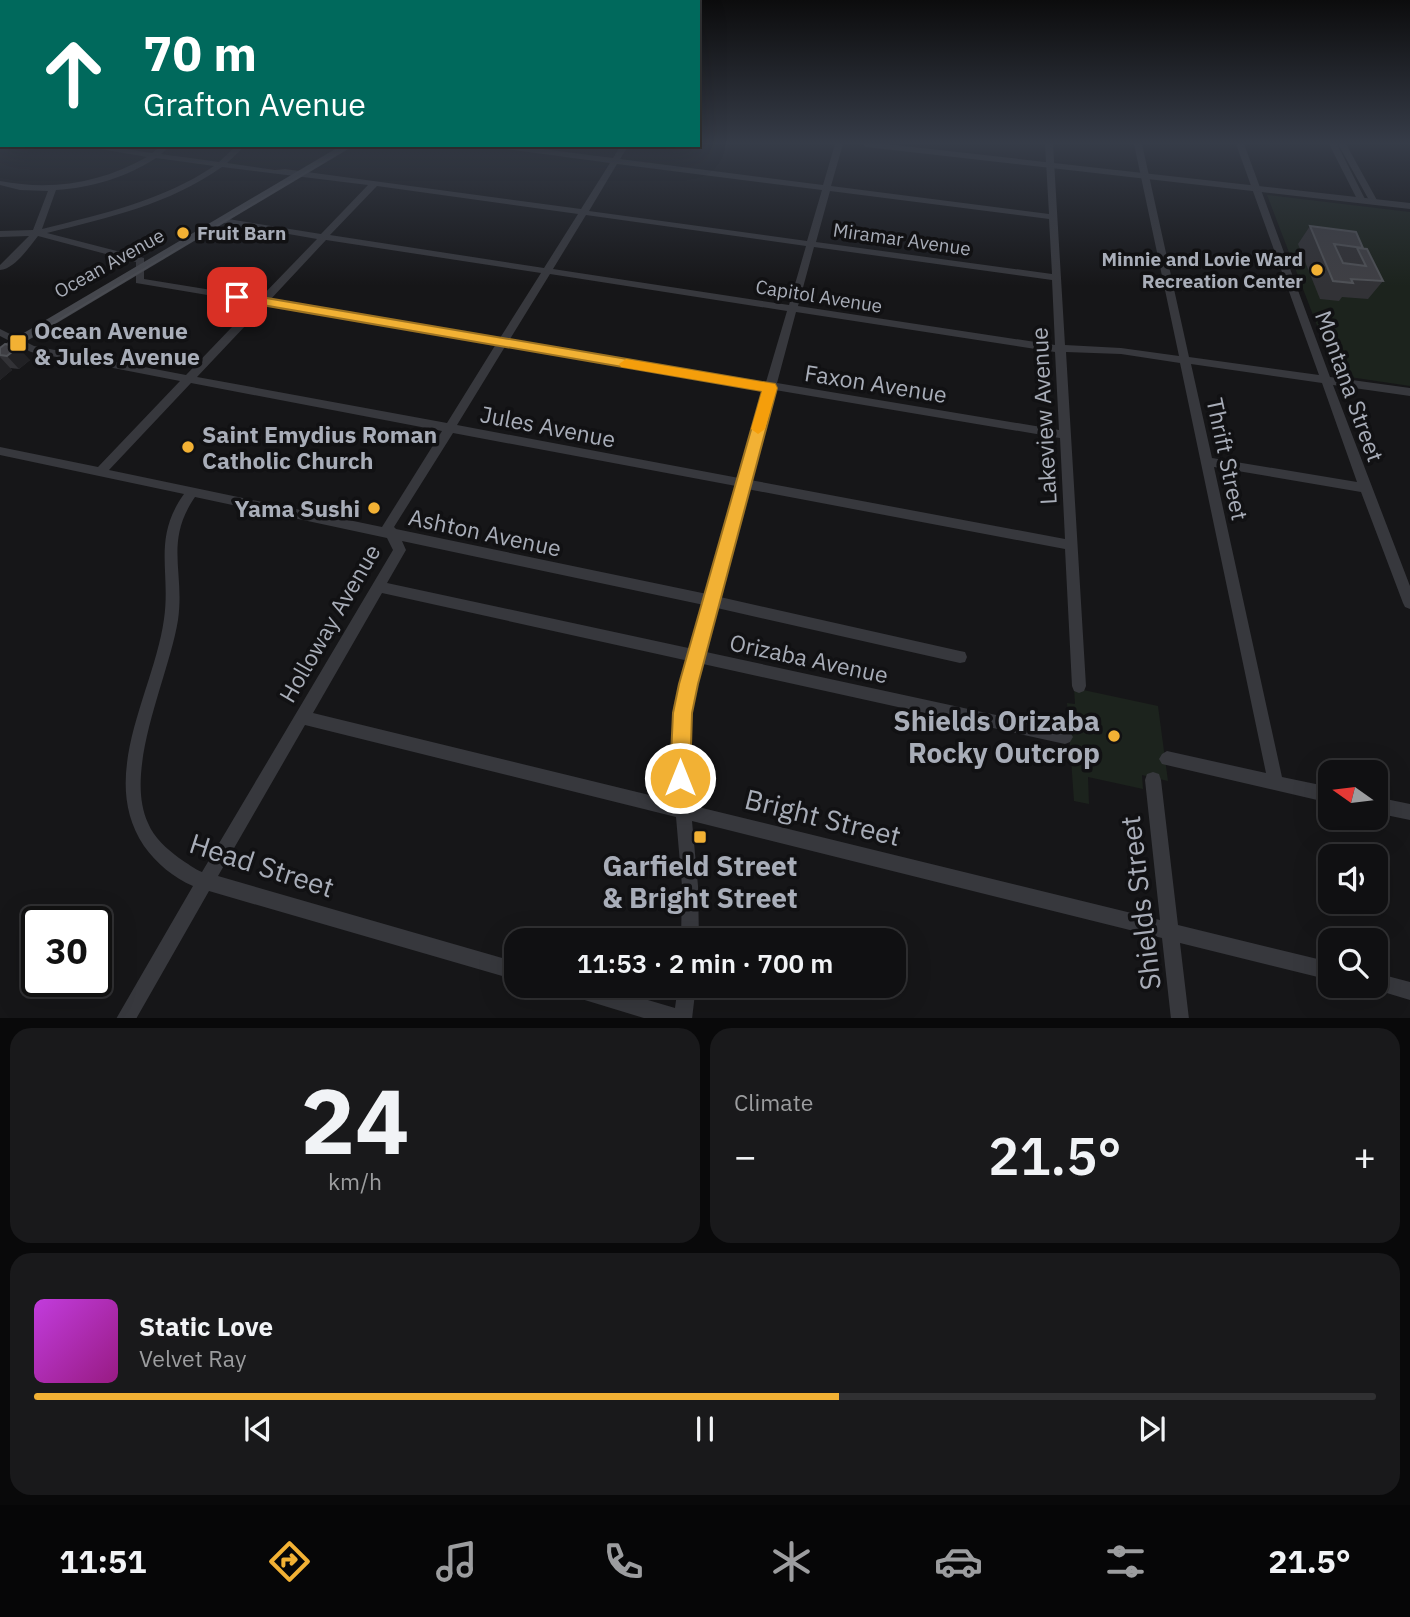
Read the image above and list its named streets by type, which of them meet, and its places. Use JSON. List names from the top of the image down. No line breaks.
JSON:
{"streets":{"main road":["Ocean Avenue"],"street":["Miramar Avenue","Capitol Avenue","Faxon Avenue","Montana Street","Lakeview Avenue","Jules Avenue","Thrift Street","Ashton Avenue","Holloway Avenue","Orizaba Avenue","Bright Street","Head Street","Shields Street"]},"crossings":[["Miramar Avenue","Lakeview Avenue"],["Miramar Avenue","Holloway Avenue"],["Ocean Avenue","Capitol Avenue"],["Ocean Avenue","Faxon Avenue"],["Ocean Avenue","Jules Avenue"],["Capitol Avenue","Montana Street"],["Capitol Avenue","Lakeview Avenue"],["Capitol Avenue","Thrift Street"],["Capitol Avenue","Holloway Avenue"],["Faxon Avenue","Lakeview Avenue"],["Faxon Avenue","Holloway Avenue"],["Lakeview Avenue","Jules Avenue"],["Jules Avenue","Holloway Avenue"],["Ashton Avenue","Holloway Avenue"],["Ashton Avenue","Head Street"],["Holloway Avenue","Orizaba Avenue"],["Holloway Avenue","Bright Street"],["Holloway Avenue","Head Street"],["Bright Street","Shields Street"]],"places":{"other":["Fruit Barn","Minnie and Lovie Ward Recreation Center","Saint Emydius Roman Catholic Church","Yama Sushi","Shields Orizaba Rocky Outcrop"],"transit":["Ocean Avenue & Jules Avenue","Garfield Street & Bright Street"]},"north":"left","page":{"turn":["70 m","Grafton Avenue"],"limit":"30","trip":"11:53 · 2 min · 700 m","tile":[["24","km/h"],"Climate"],"heat":["−","21.5°","+"],"song":["Static Love","Velvet Ray"],"tabs":["11:51","21.5°"]}}
